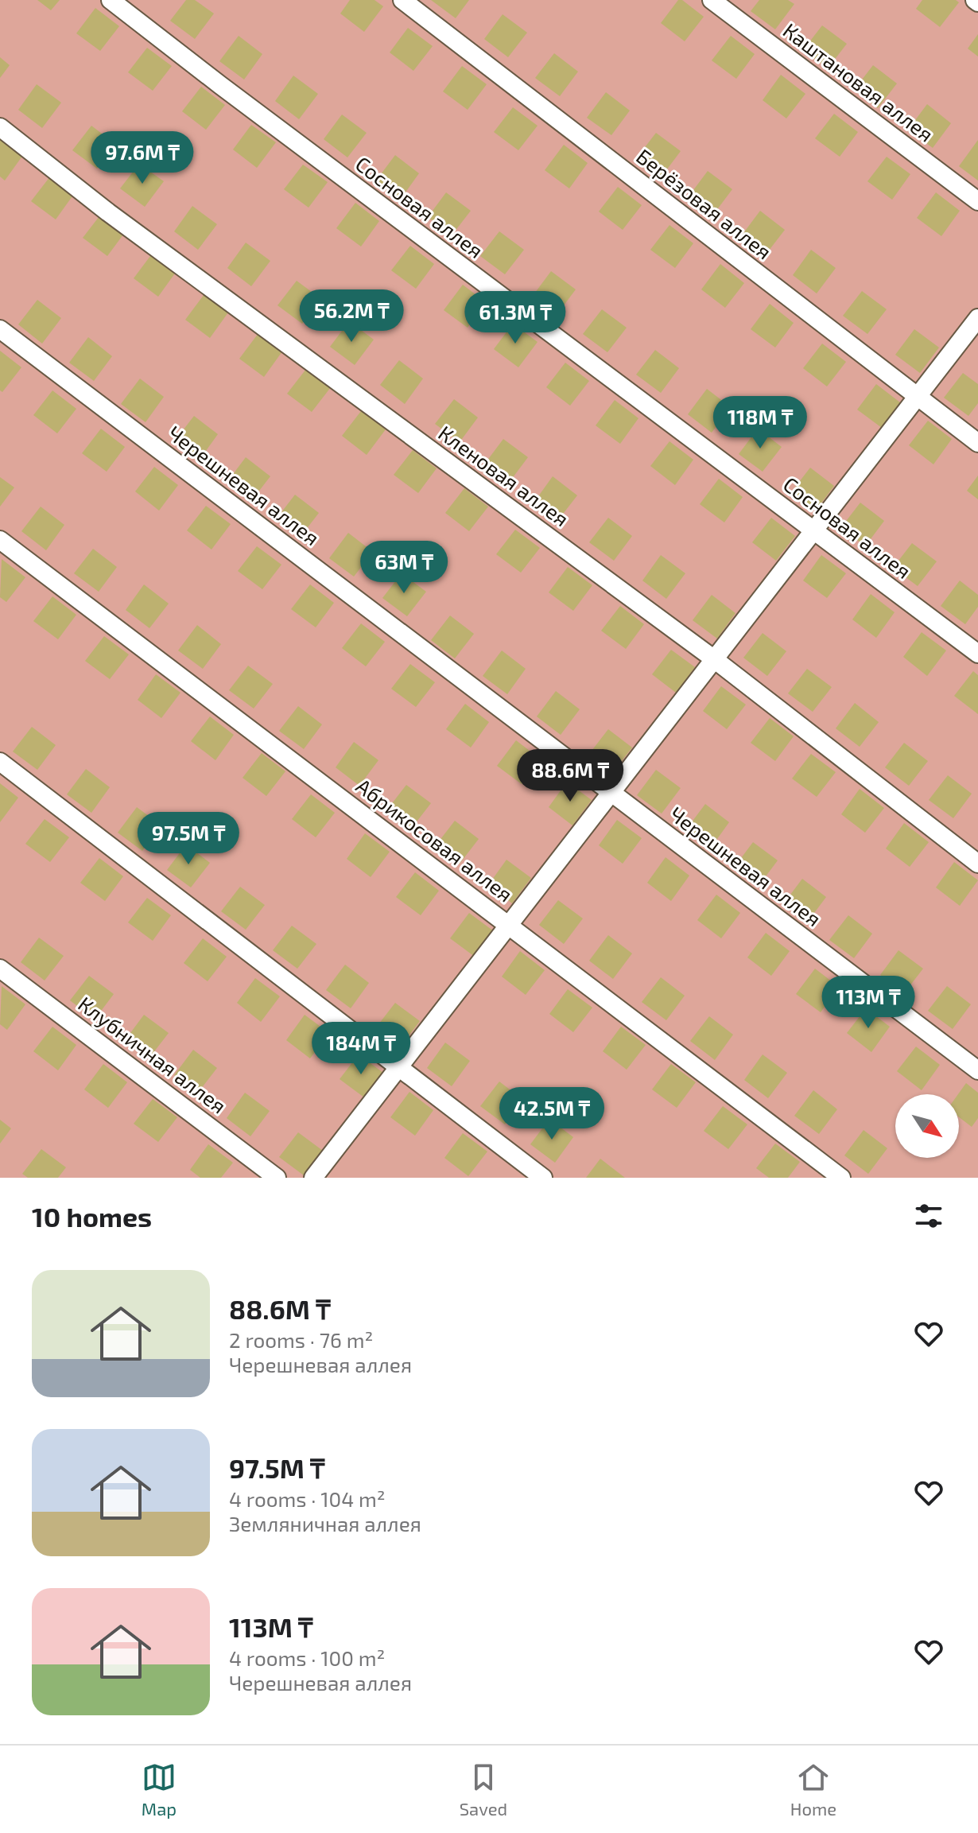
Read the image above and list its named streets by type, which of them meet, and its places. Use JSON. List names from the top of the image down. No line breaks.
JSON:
{"streets":{"street":["Каштановая аллея","Берёзовая аллея","Сосновая аллея","Кленовая аллея","Черешневая аллея","Абрикосовая аллея","Клубничная аллея"]},"north":"bottom right","page":{"price":["97.6M ₸","56.2M ₸","61.3M ₸","118M ₸","63M ₸","88.6M ₸","97.5M ₸","113M ₸","184M ₸","42.5M ₸"],"heading":"10 homes","list":[{"name":"88.6M ₸","note":"2 rooms · 76 m² · Черешневая аллея"},{"name":"97.5M ₸","note":"4 rooms · 104 m² · Земляничная аллея"},{"name":"113M ₸","note":"4 rooms · 100 m² · Черешневая аллея"}],"tabs":["Map","Saved","Home"]}}
